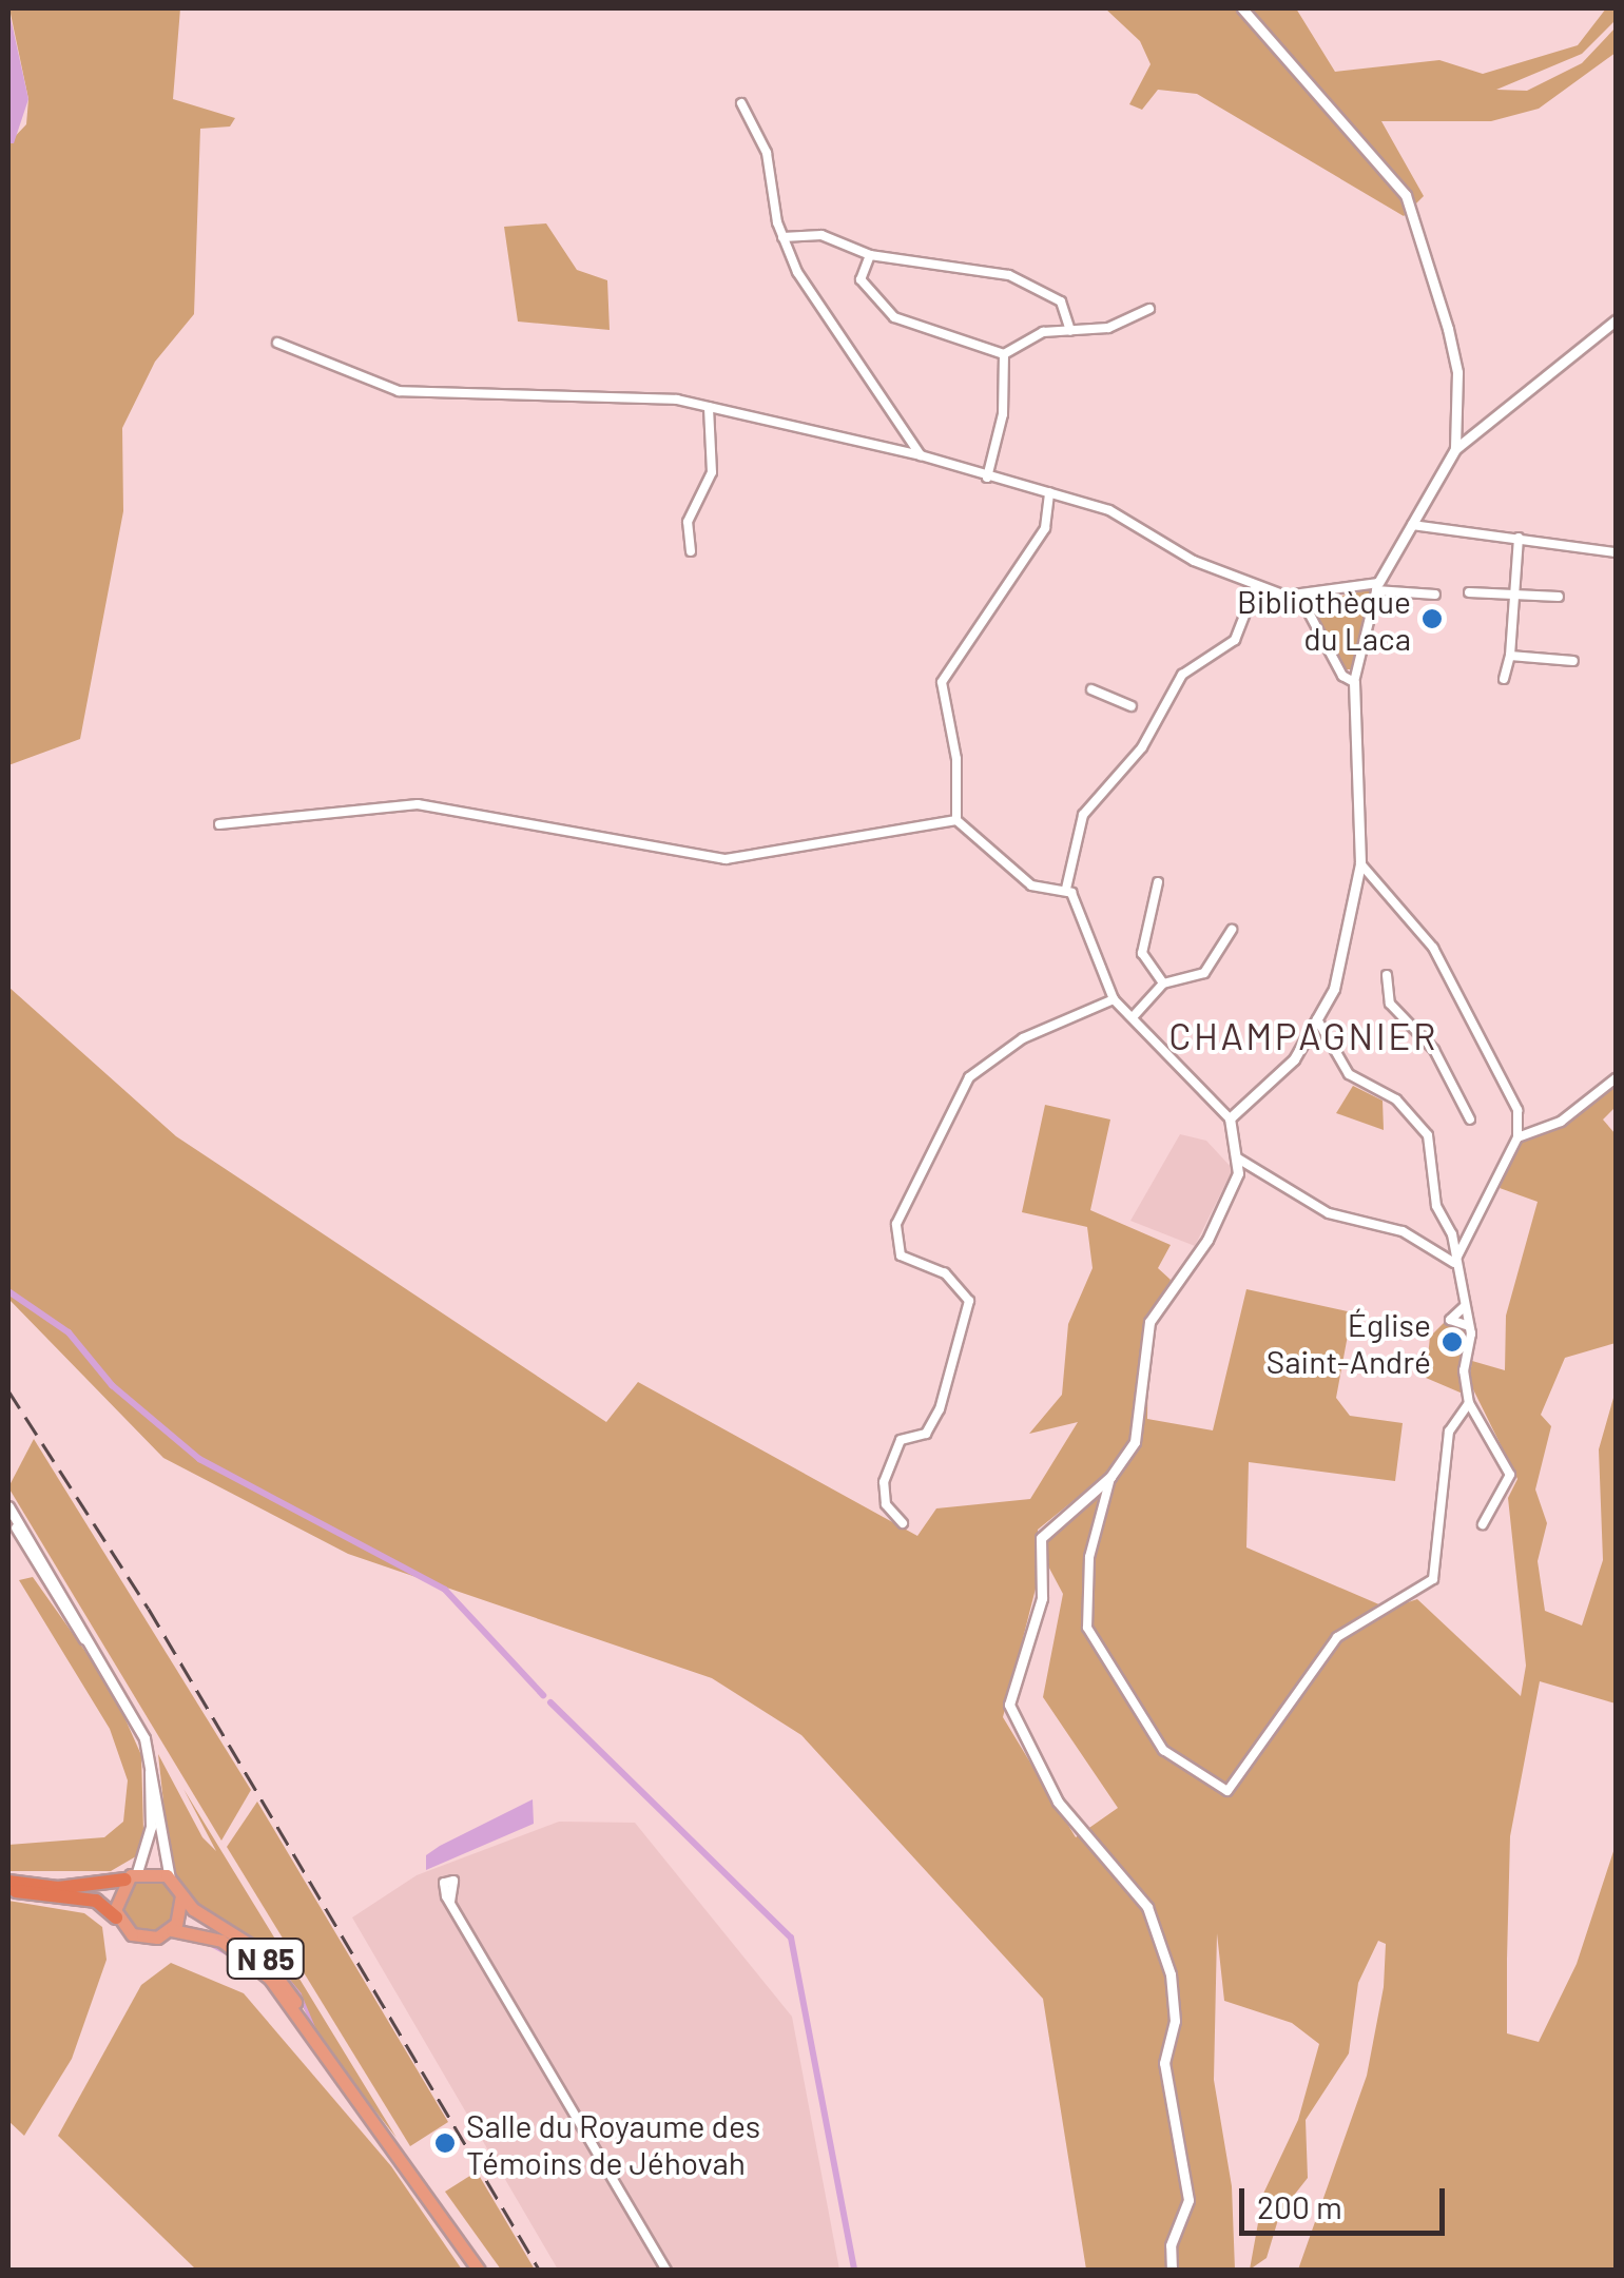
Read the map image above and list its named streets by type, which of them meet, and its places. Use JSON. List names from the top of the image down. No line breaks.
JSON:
{"streets":{"main road":["N 85"]},"districts":["CHAMPAGNIER"],"places":["Bibliothèque du Laca","Église Saint-André","Salle du Royaume des Témoins de Jéhovah"],"scale_bar":"200 m"}
